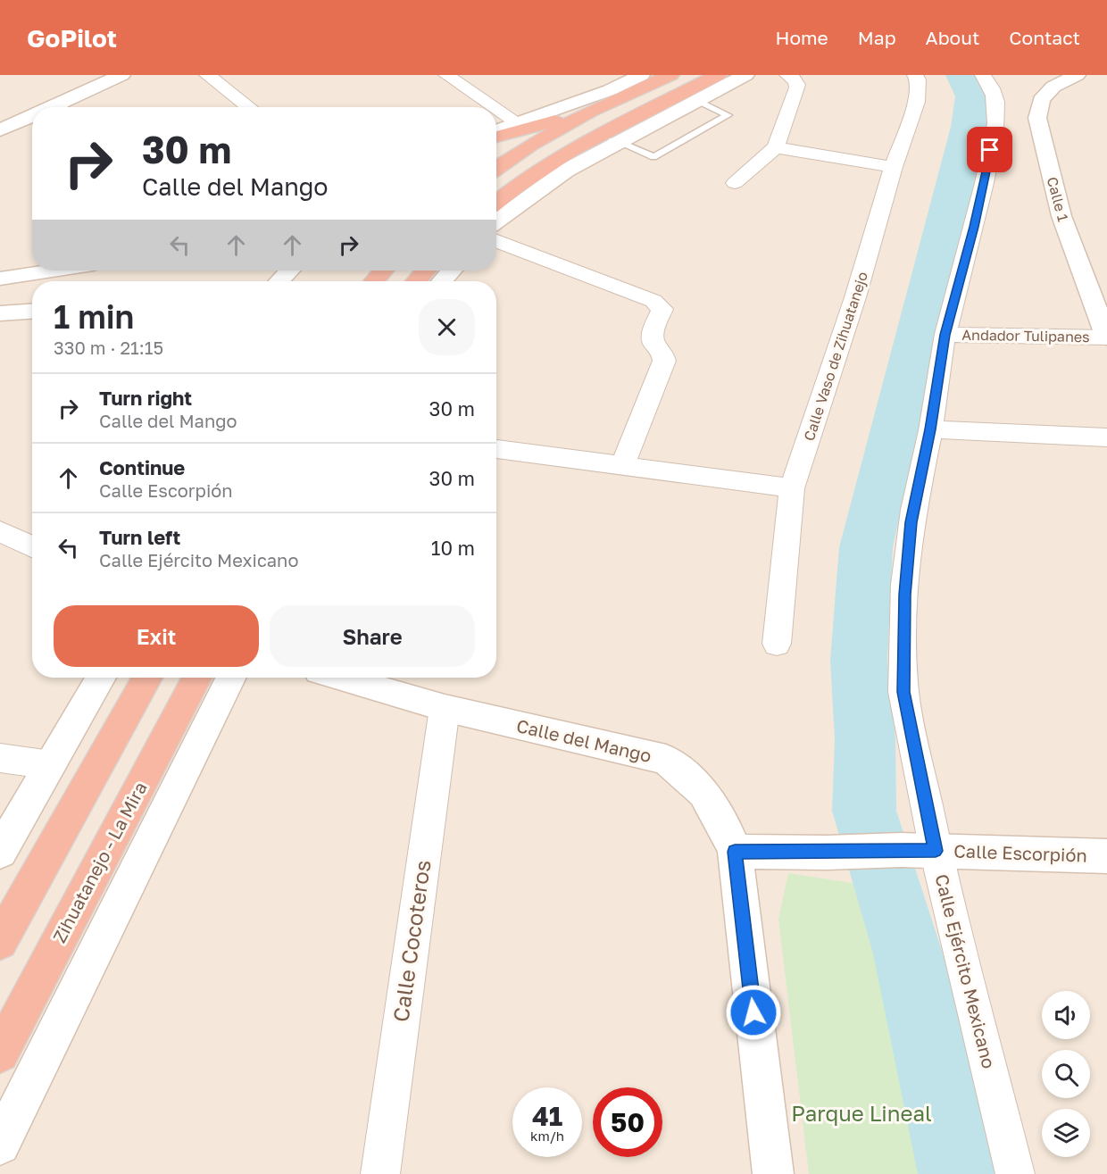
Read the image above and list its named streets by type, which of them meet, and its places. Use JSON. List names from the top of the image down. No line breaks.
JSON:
{"streets":{"highway":["Zihuatanejo - La Mira"],"main road":["Calle 1","Calle del Mango","Calle Escorpión"],"street":["Andador Tulipanes","Calle Vaso de Zihuatanejo","Calle Cocoteros","Calle Ejército Mexicano"]},"crossings":[["Calle 1","Andador Tulipanes"],["Andador Tulipanes","Calle Ejército Mexicano"],["Calle del Mango","Calle Cocoteros"],["Calle Escorpión","Calle Ejército Mexicano"]],"parks":["Parque Lineal"],"page":{"header":"GoPilot","nav":["Home","Map","About","Contact"],"turn":["30 m","Calle del Mango"],"heading":["1 min","330 m · 21:15"],"list":[{"name":"Turn right","note":"Calle del Mango","value":"30 m"},{"name":"Continue","note":"Calle Escorpión","value":"30 m"},{"name":"Turn left","note":"Calle Ejército Mexicano","value":"10 m"}],"buttons":["Exit","Share"],"speed":"41 km/h","limit":"50"}}
